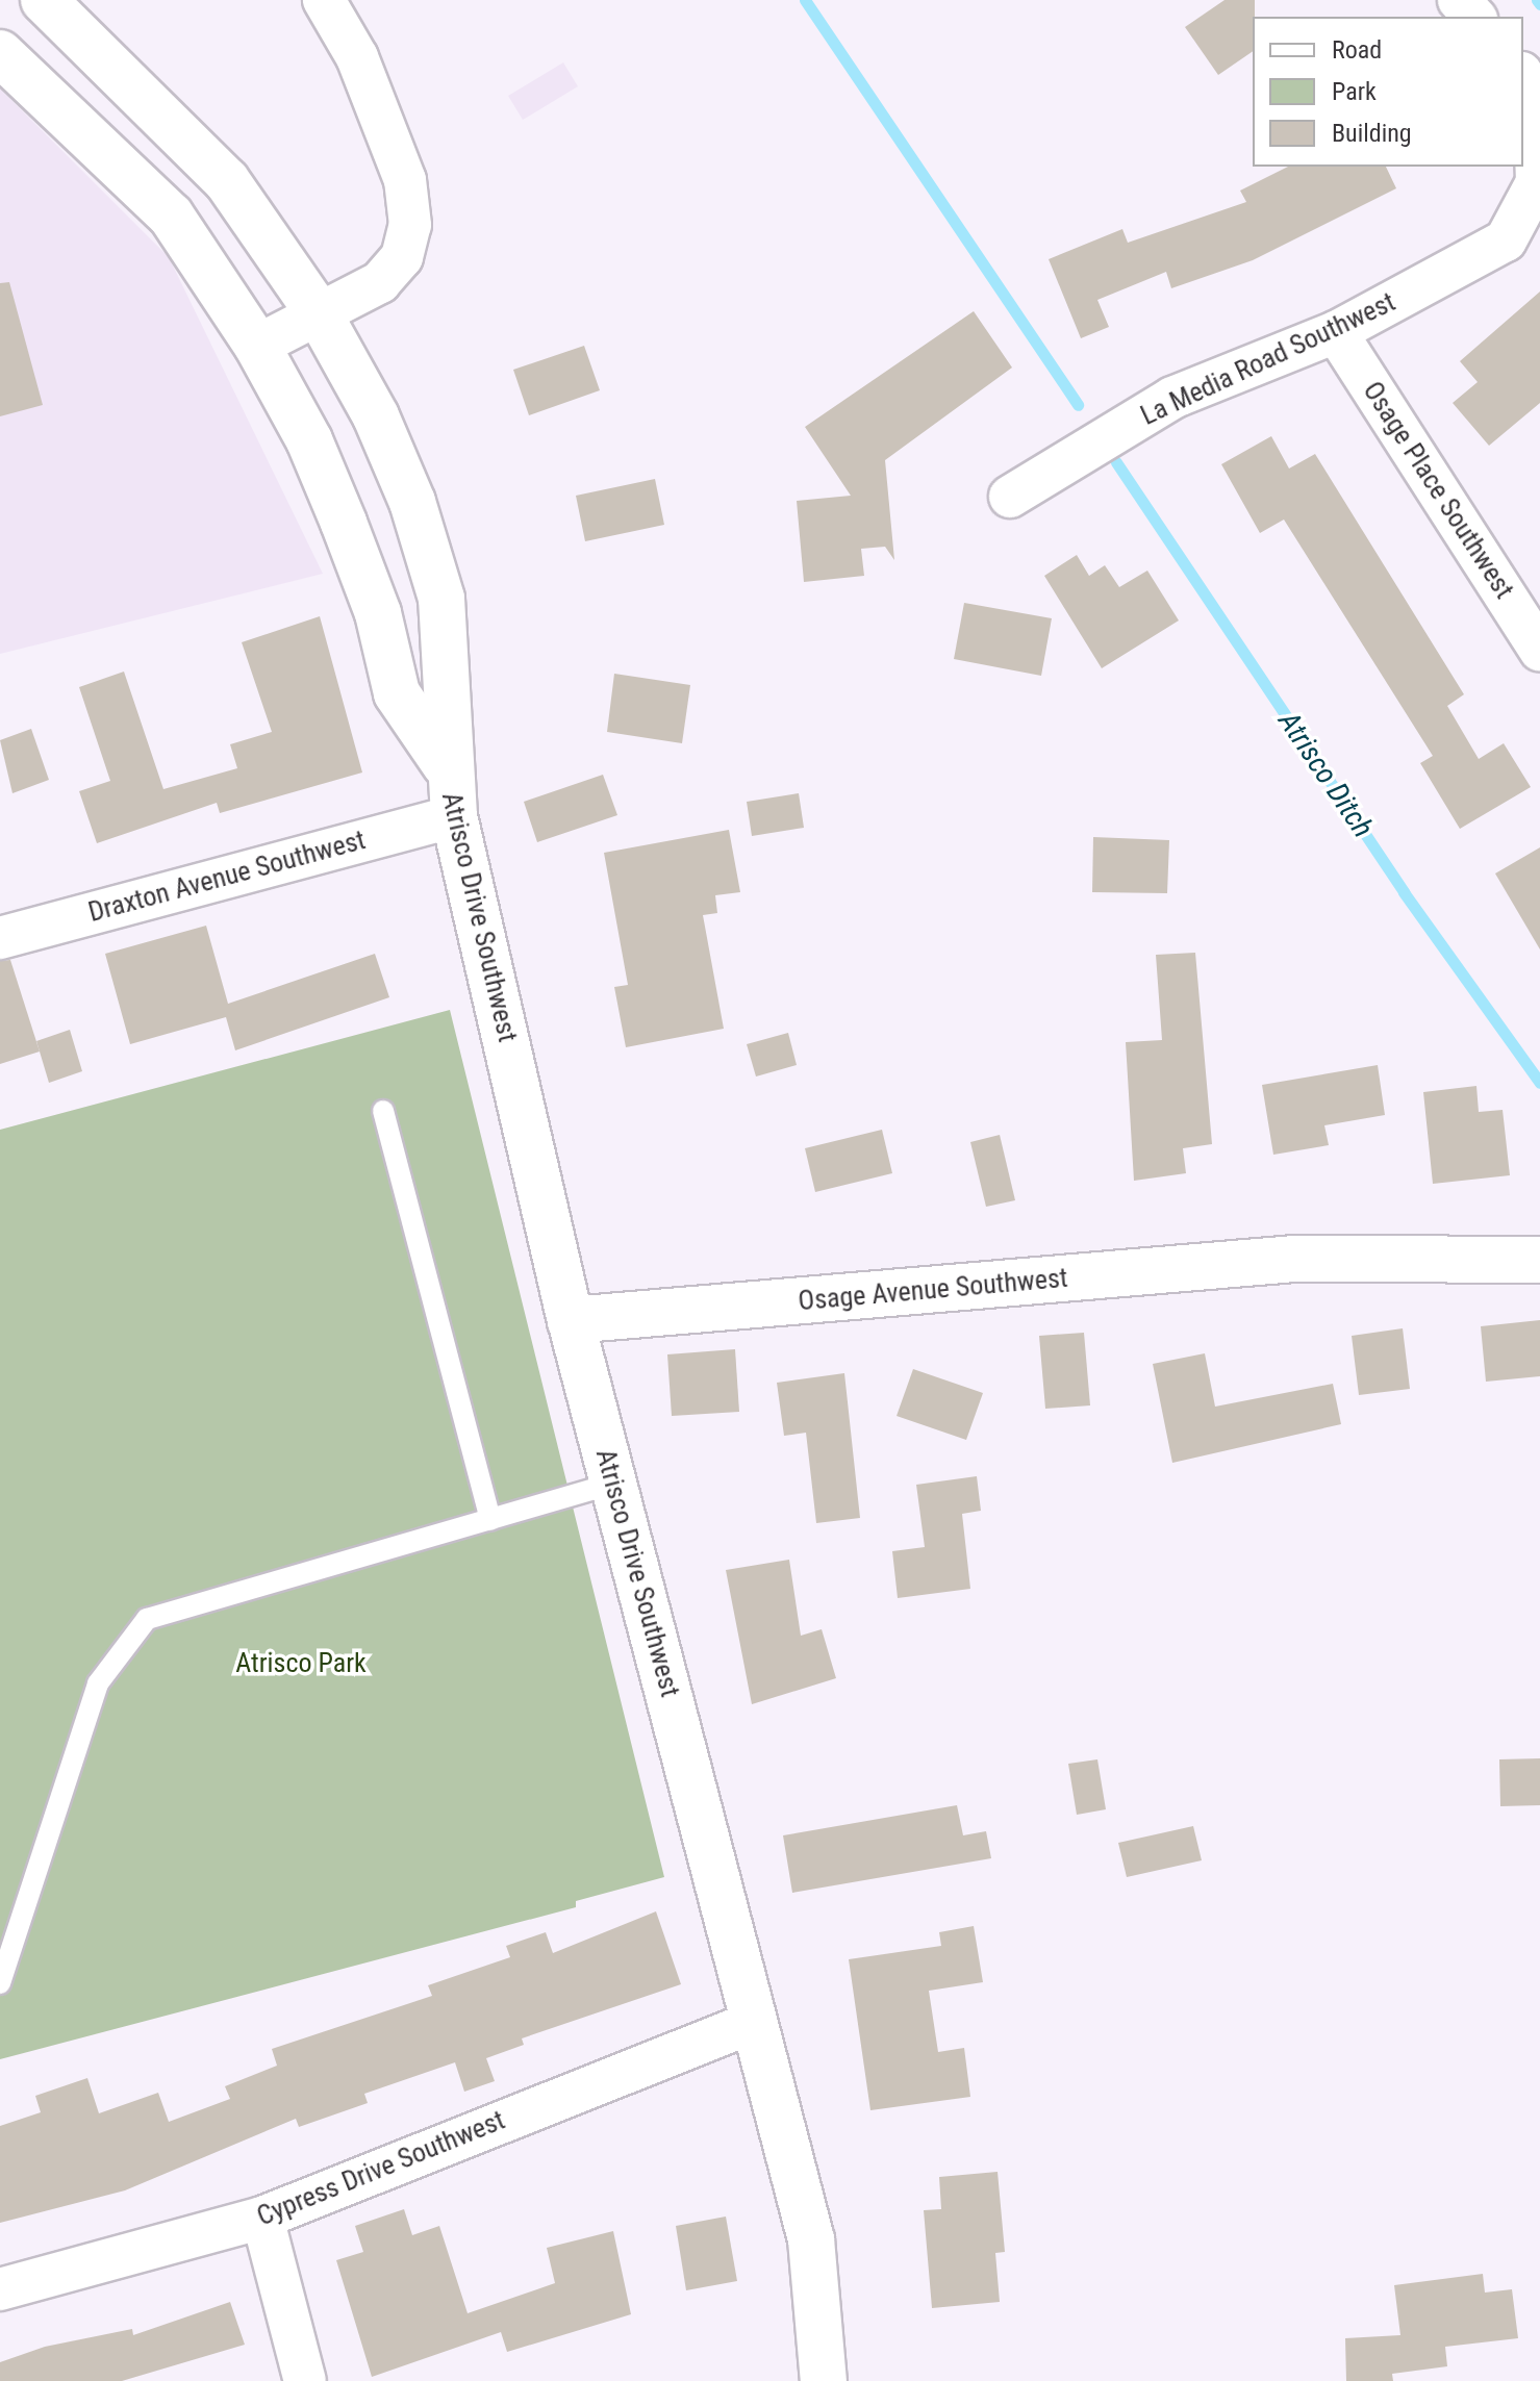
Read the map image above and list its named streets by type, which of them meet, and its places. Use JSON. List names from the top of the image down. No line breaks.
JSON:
{"streets":{"main road":["Atrisco Drive Southwest","Osage Avenue Southwest"],"street":["La Media Road Southwest","Osage Place Southwest","Draxton Avenue Southwest","Cypress Drive Southwest"]},"crossings":[["La Media Road Southwest","Osage Place Southwest"],["Draxton Avenue Southwest","Atrisco Drive Southwest"],["Atrisco Drive Southwest","Osage Avenue Southwest"],["Atrisco Drive Southwest","Cypress Drive Southwest"]],"water":["Atrisco Ditch"],"parks":["Atrisco Park"],"legend":["Road","Park","Building"]}
